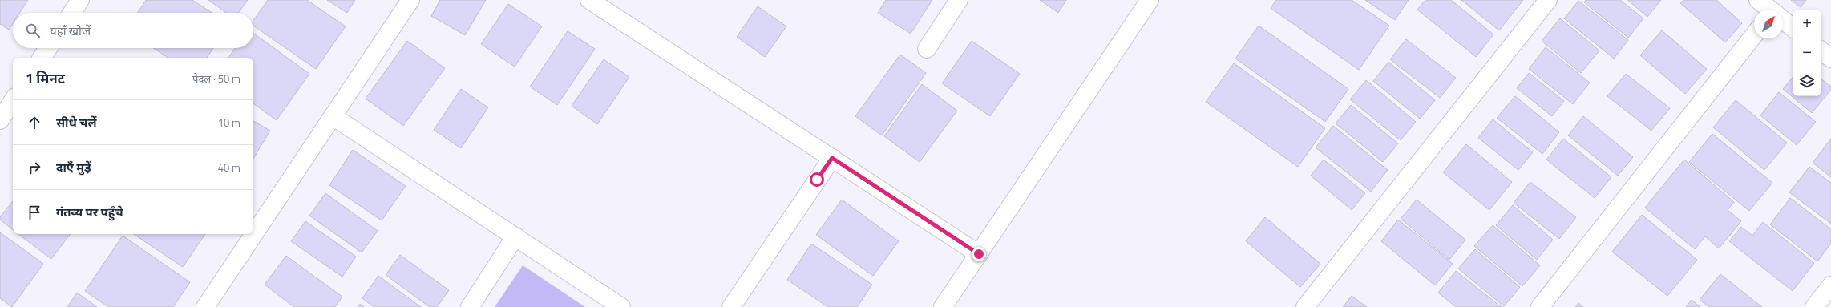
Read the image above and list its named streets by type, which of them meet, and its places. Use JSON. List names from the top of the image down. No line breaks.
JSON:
{"north":"top right","page":{"map_buttons":["+","−"],"search":"यहाँ खोजें","heading":["1 मिनट","पैदल · 50 m"],"list":[["सीधे चलें","10 m"],["दाएँ मुड़ें","40 m"],"गंतव्य पर पहुँचे"]}}
